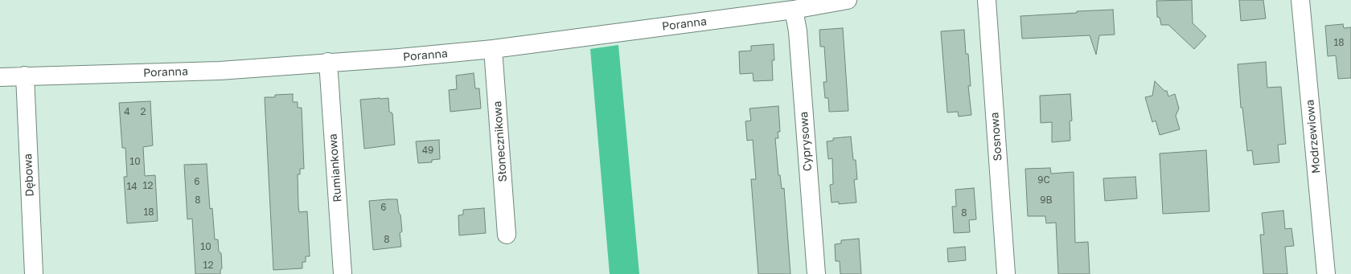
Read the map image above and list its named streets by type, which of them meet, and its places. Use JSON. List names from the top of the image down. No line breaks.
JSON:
{"streets":{"street":["Poranna","Sosnowa","Modrzewiowa","Słonecznikowa","Cyprysowa","Rumiankowa","Dębowa"]},"crossings":[["Poranna","Słonecznikowa"],["Poranna","Cyprysowa"],["Poranna","Rumiankowa"],["Poranna","Dębowa"]],"house_numbers":["18","4","2","49","10","9C","6","12","14","8","9B","6","18","8","8","10","12"]}
